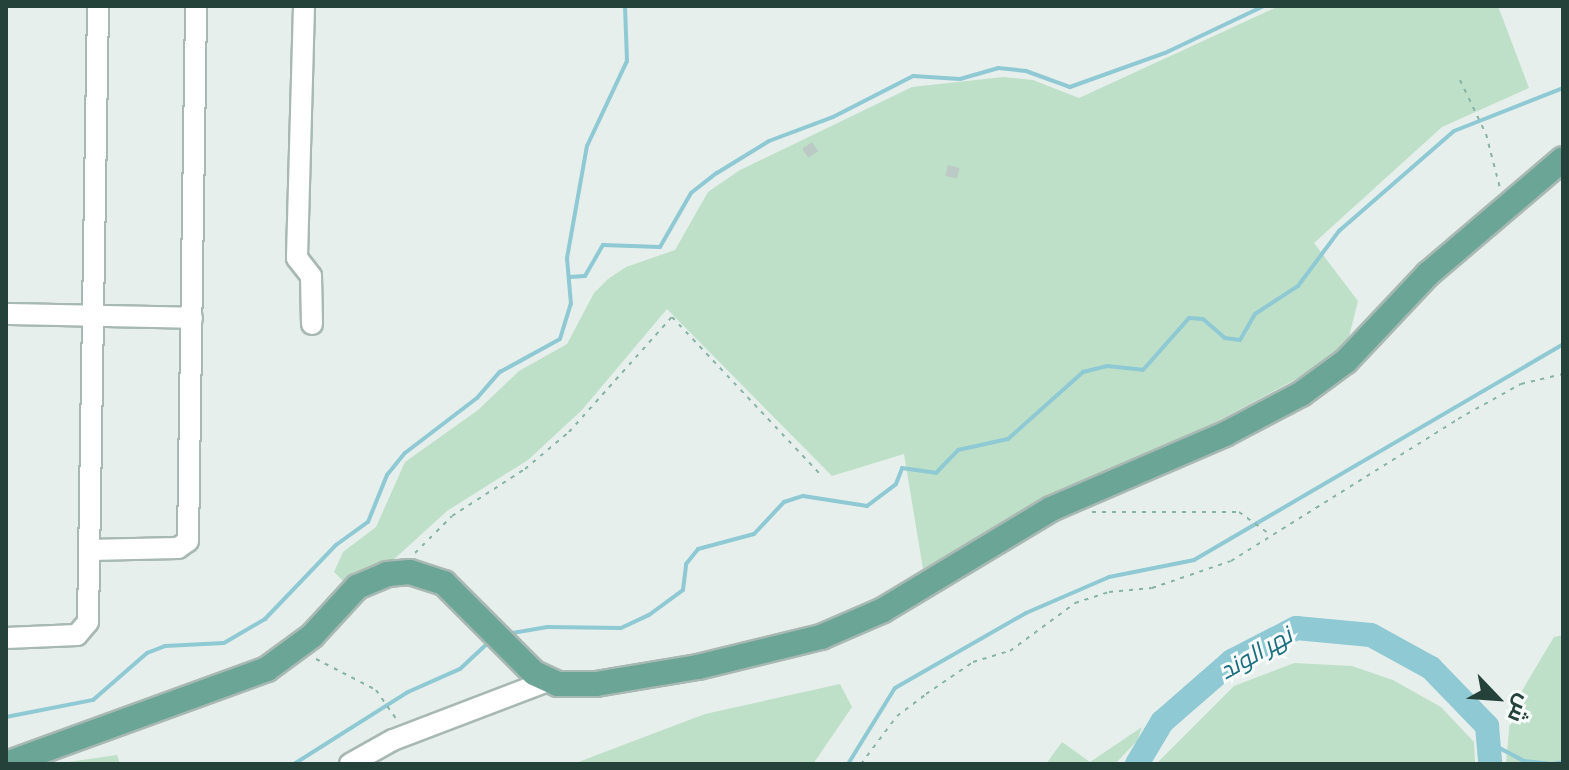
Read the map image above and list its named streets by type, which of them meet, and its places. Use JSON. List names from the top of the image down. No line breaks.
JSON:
{"water":["نهر الوند"],"north":"bottom right"}
